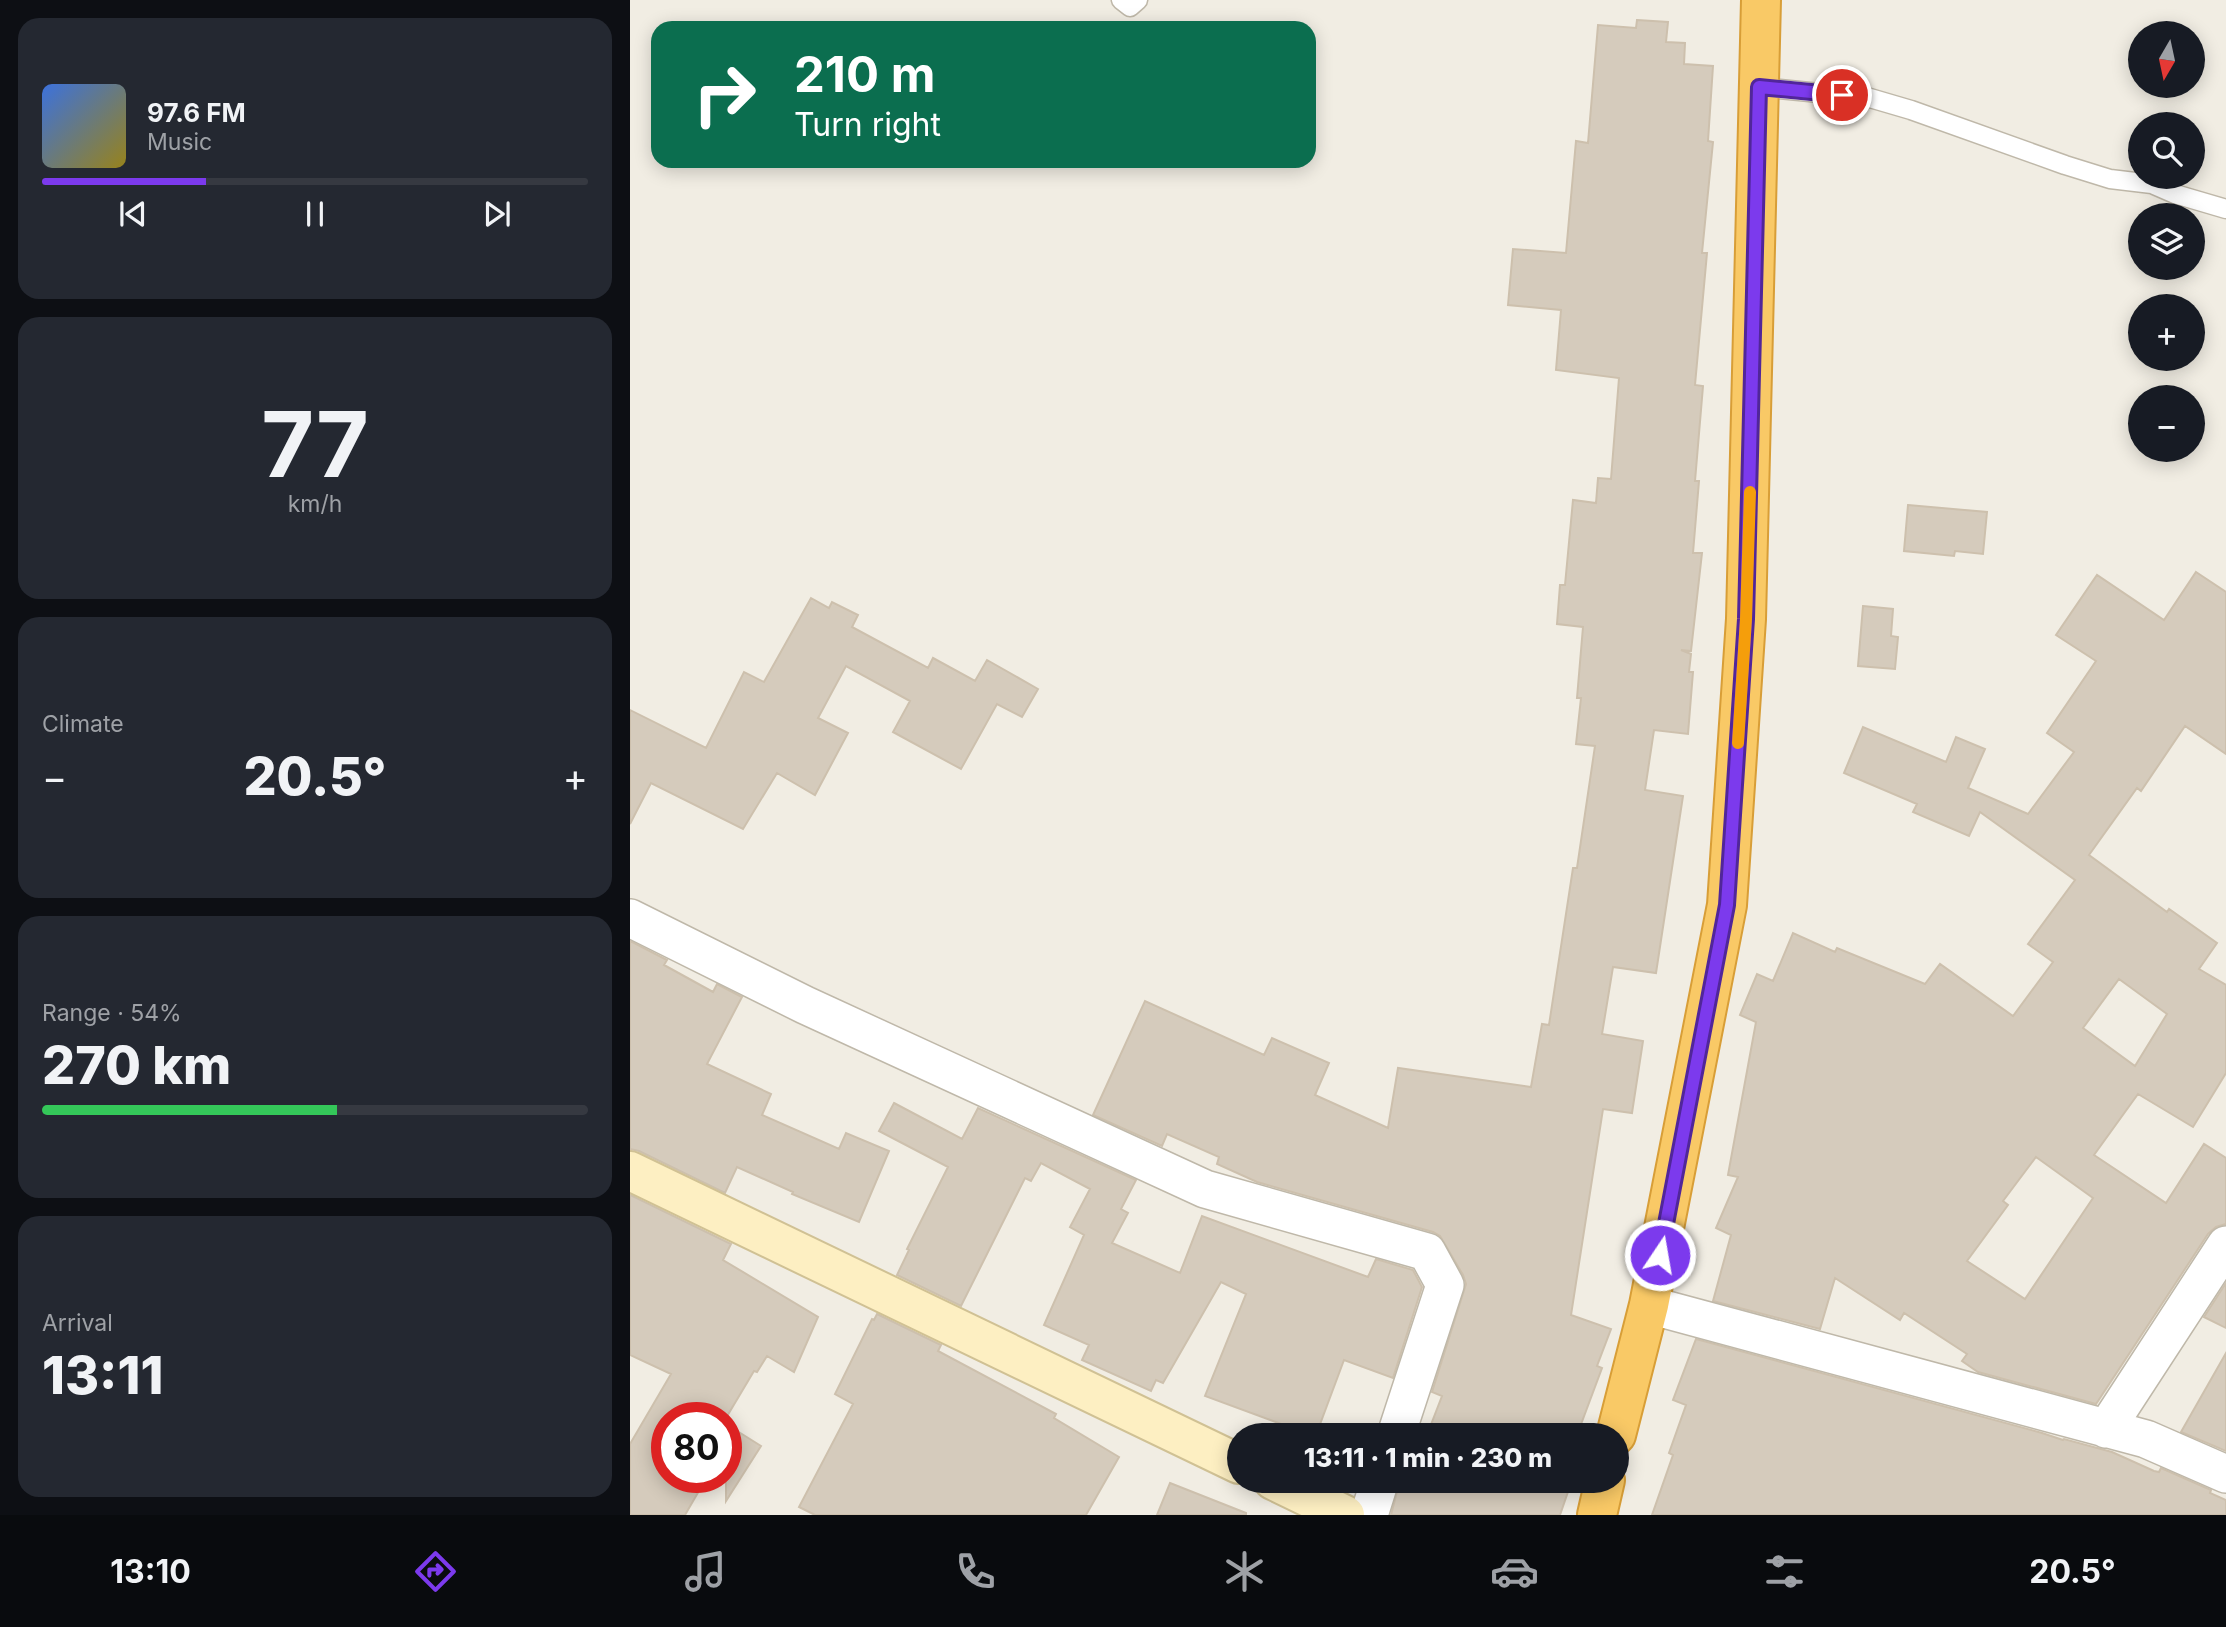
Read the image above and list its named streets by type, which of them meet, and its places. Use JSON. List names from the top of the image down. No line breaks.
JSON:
{"north":"bottom","page":{"map_buttons":["+","−"],"turn":["210 m","Turn right"],"song":["97.6 FM","Music"],"tile":[["77","km/h"],"Climate",["Range · 54%","270 km"],["Arrival","13:11"]],"heat":["−","20.5°","+"],"limit":"80","trip":"13:11 · 1 min · 230 m","tabs":["13:10","20.5°"]}}
